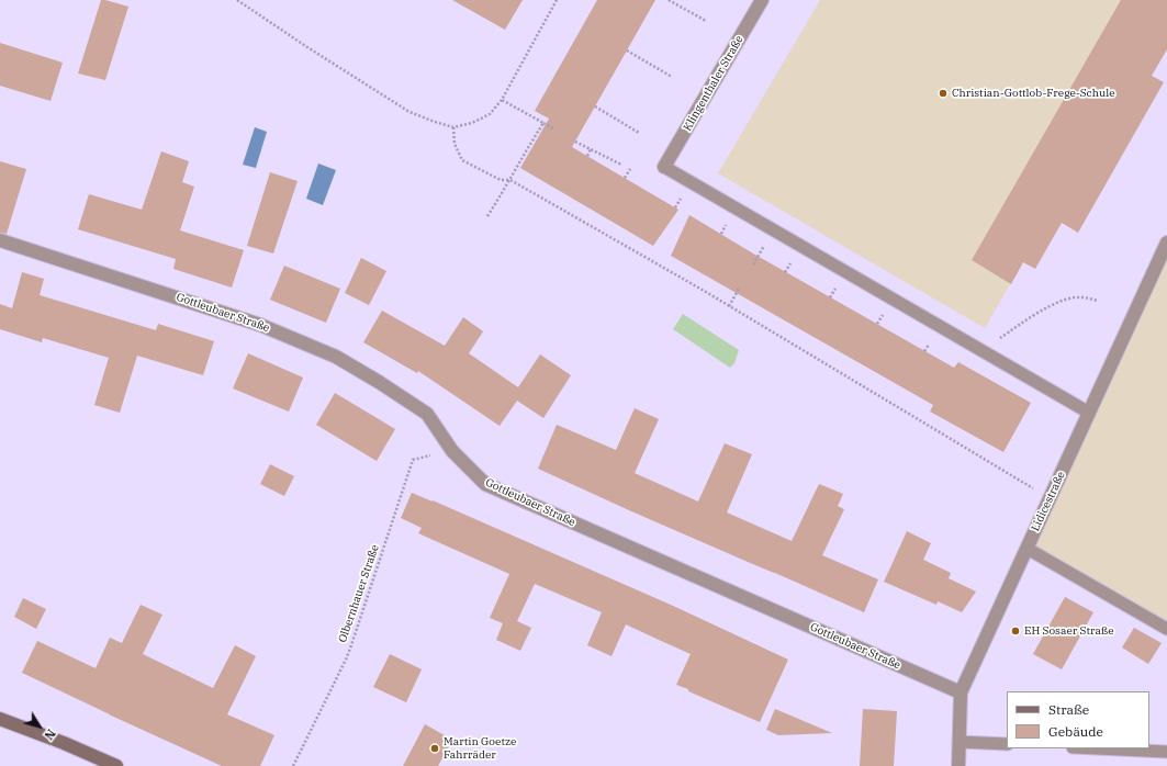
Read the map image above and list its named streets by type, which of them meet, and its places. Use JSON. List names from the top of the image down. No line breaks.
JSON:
{"streets":{"street":["Klingenthaler Straße","Gottleubaer Straße","Lidicestraße"],"path":["Olbernhauer Straße"]},"crossings":[["Gottleubaer Straße","Lidicestraße"],["Gottleubaer Straße","Olbernhauer Straße"]],"places":["Christian-Gottlob-Frege-Schule","EH Sosaer Straße","Martin Goetze Fahrräder"],"legend":["Straße","Gebäude"],"north":"bottom right"}
